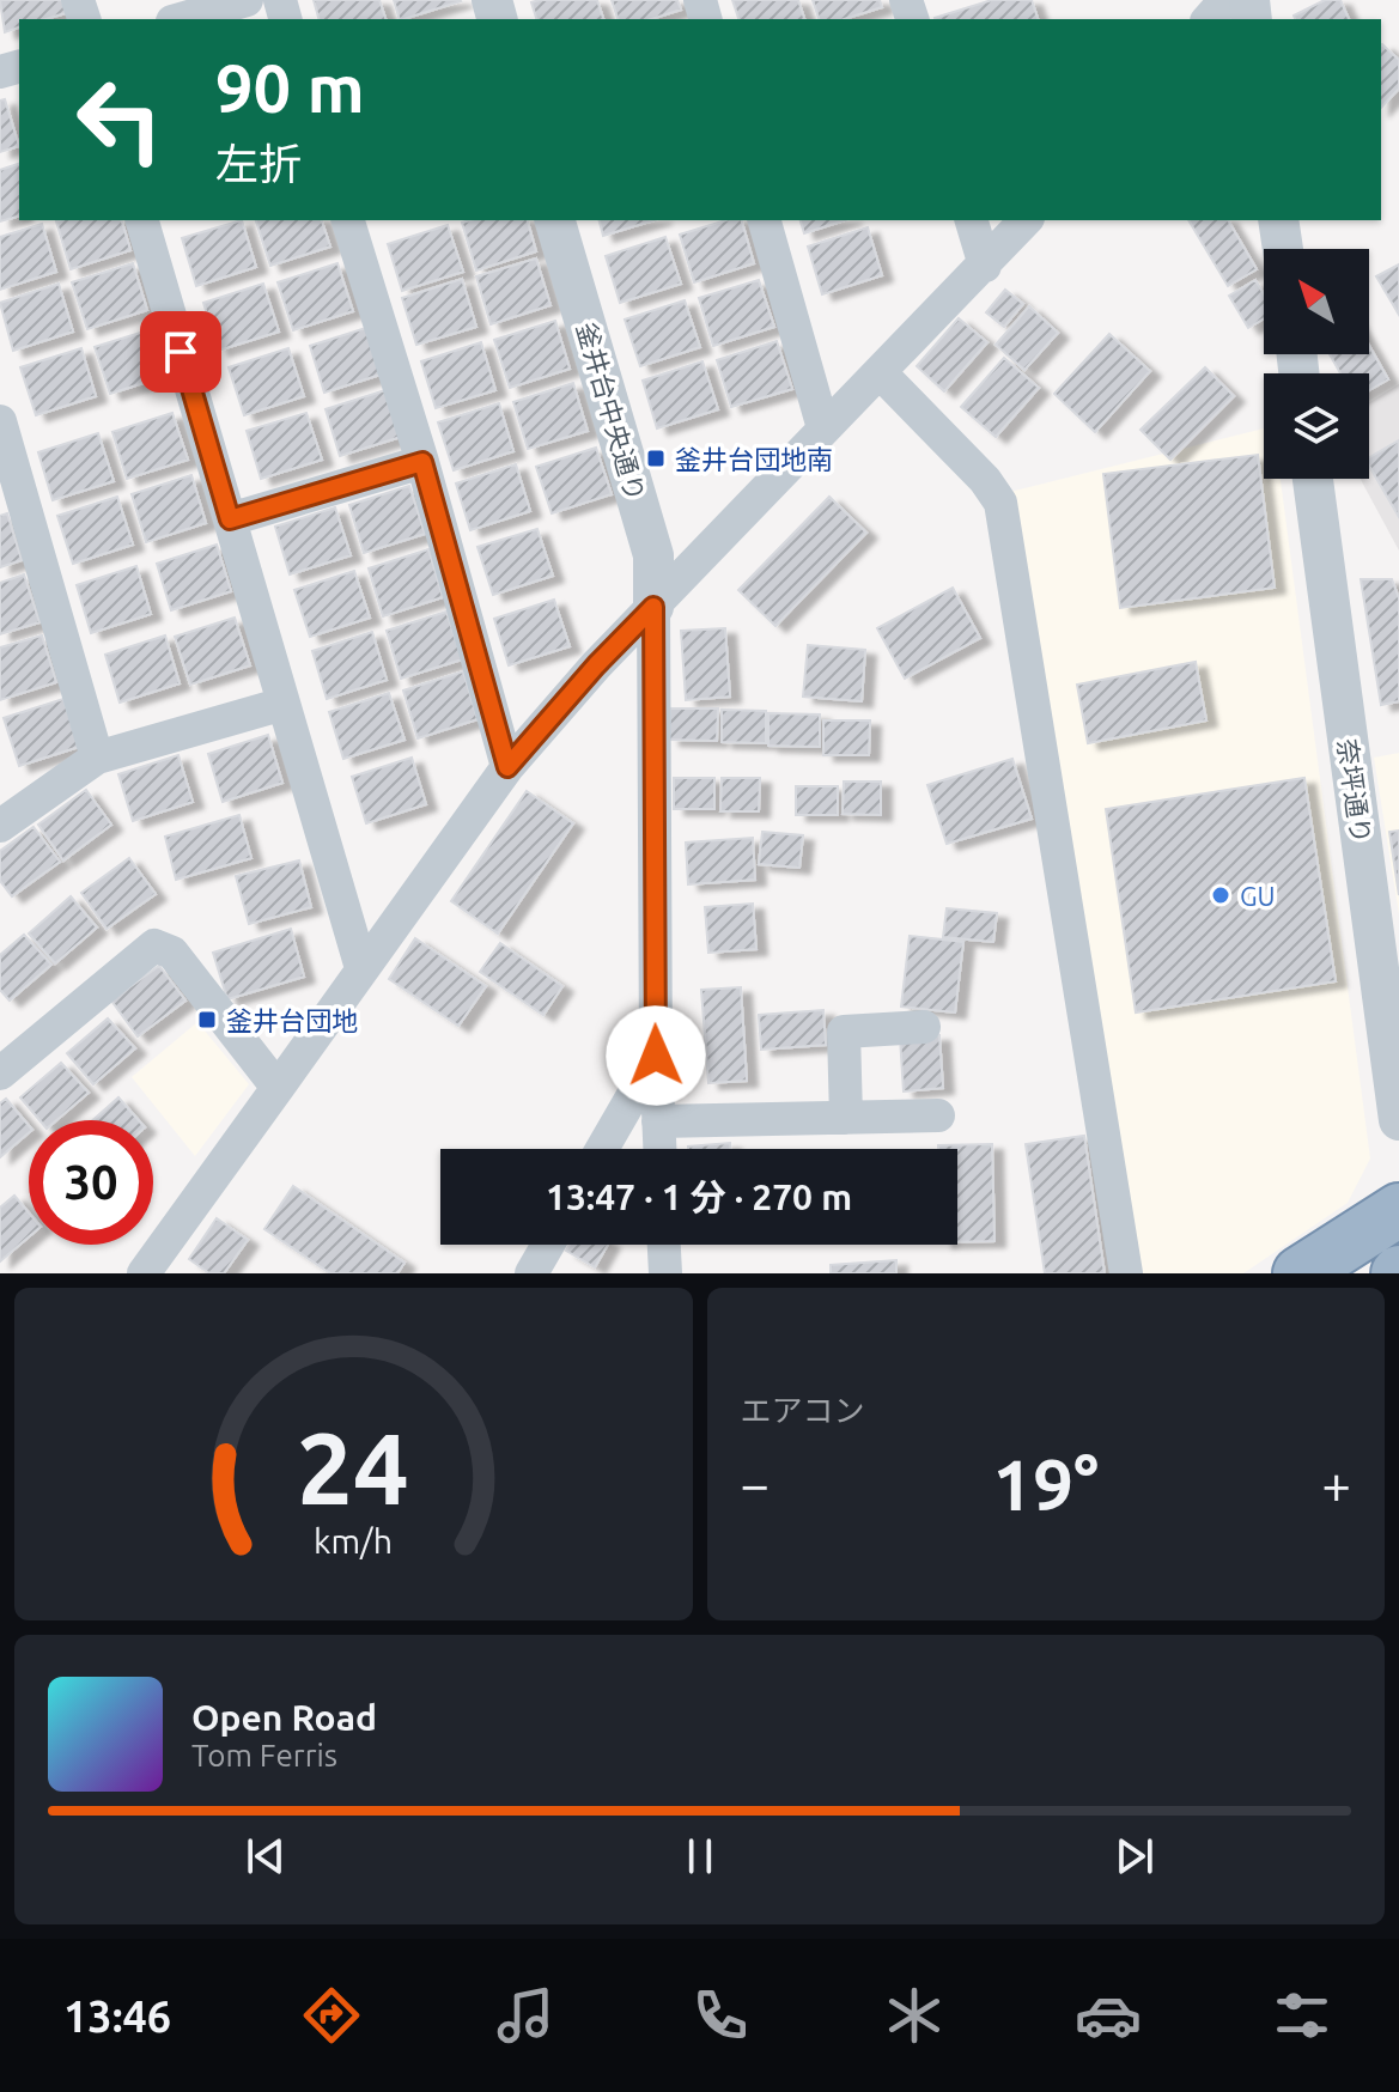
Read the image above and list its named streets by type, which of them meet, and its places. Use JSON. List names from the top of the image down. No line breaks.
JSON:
{"streets":{"street":["釜井台中央通り","奈坪通り"]},"places":{"transit":["釜井台団地南","釜井台団地"],"other":["GU"]},"north":"top left","page":{"turn":["90 m","左折"],"limit":"30","trip":"13:47 · 1 分 · 270 m","tile":"エアコン","heat":["−","19°","+"],"song":["Open Road","Tom Ferris"],"tabs":"13:46","gauge":["24","km/h"]}}
